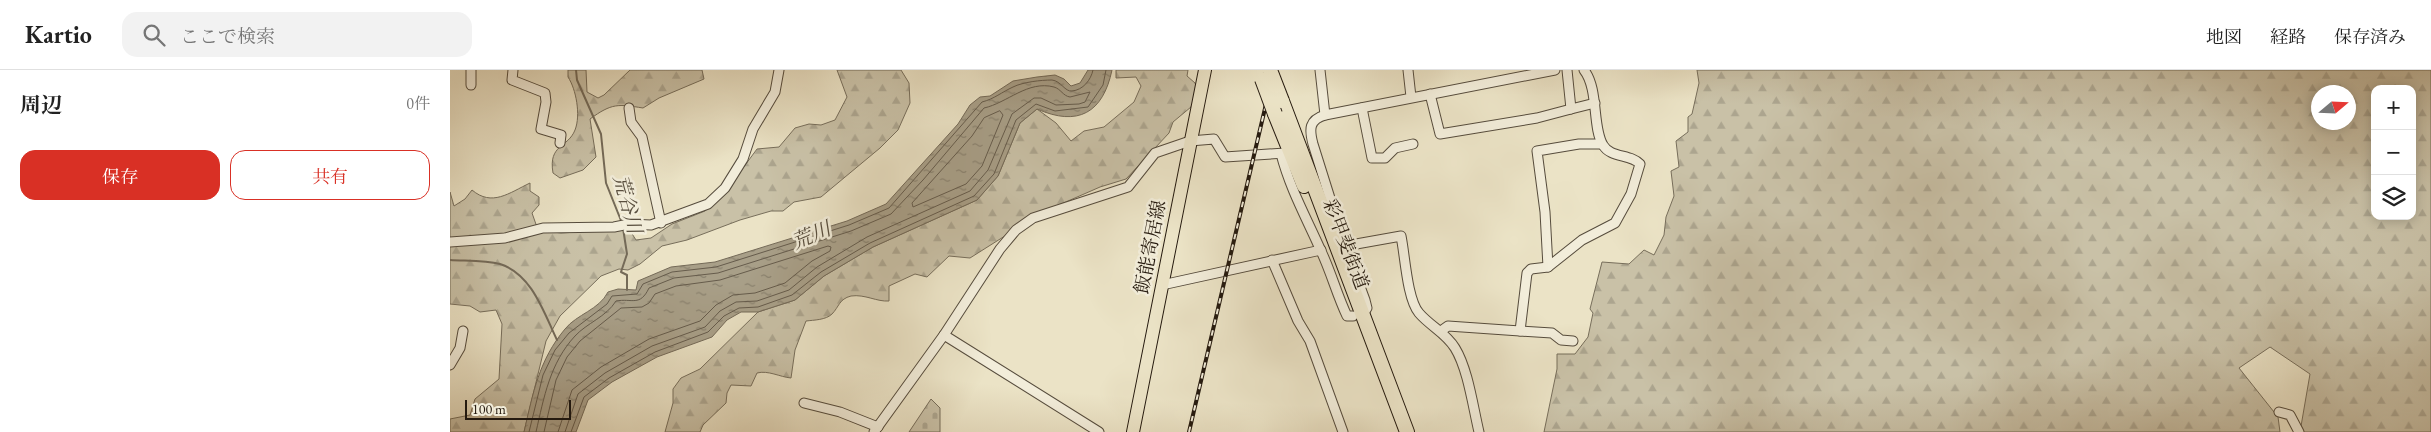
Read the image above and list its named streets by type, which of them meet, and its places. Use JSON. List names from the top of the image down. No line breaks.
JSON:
{"streets":{"highway":["彩甲斐街道"],"main road":["飯能寄居線"]},"water":["荒谷川","荒川"],"scale_bar":"100 m","north":"right","page":{"header":"Kartio","search":"ここで検索","nav":["地図","経路","保存済み"],"heading":["周辺","0件"],"map_buttons":["+","−"],"buttons":["保存","共有"],"scale":"100 m"}}
